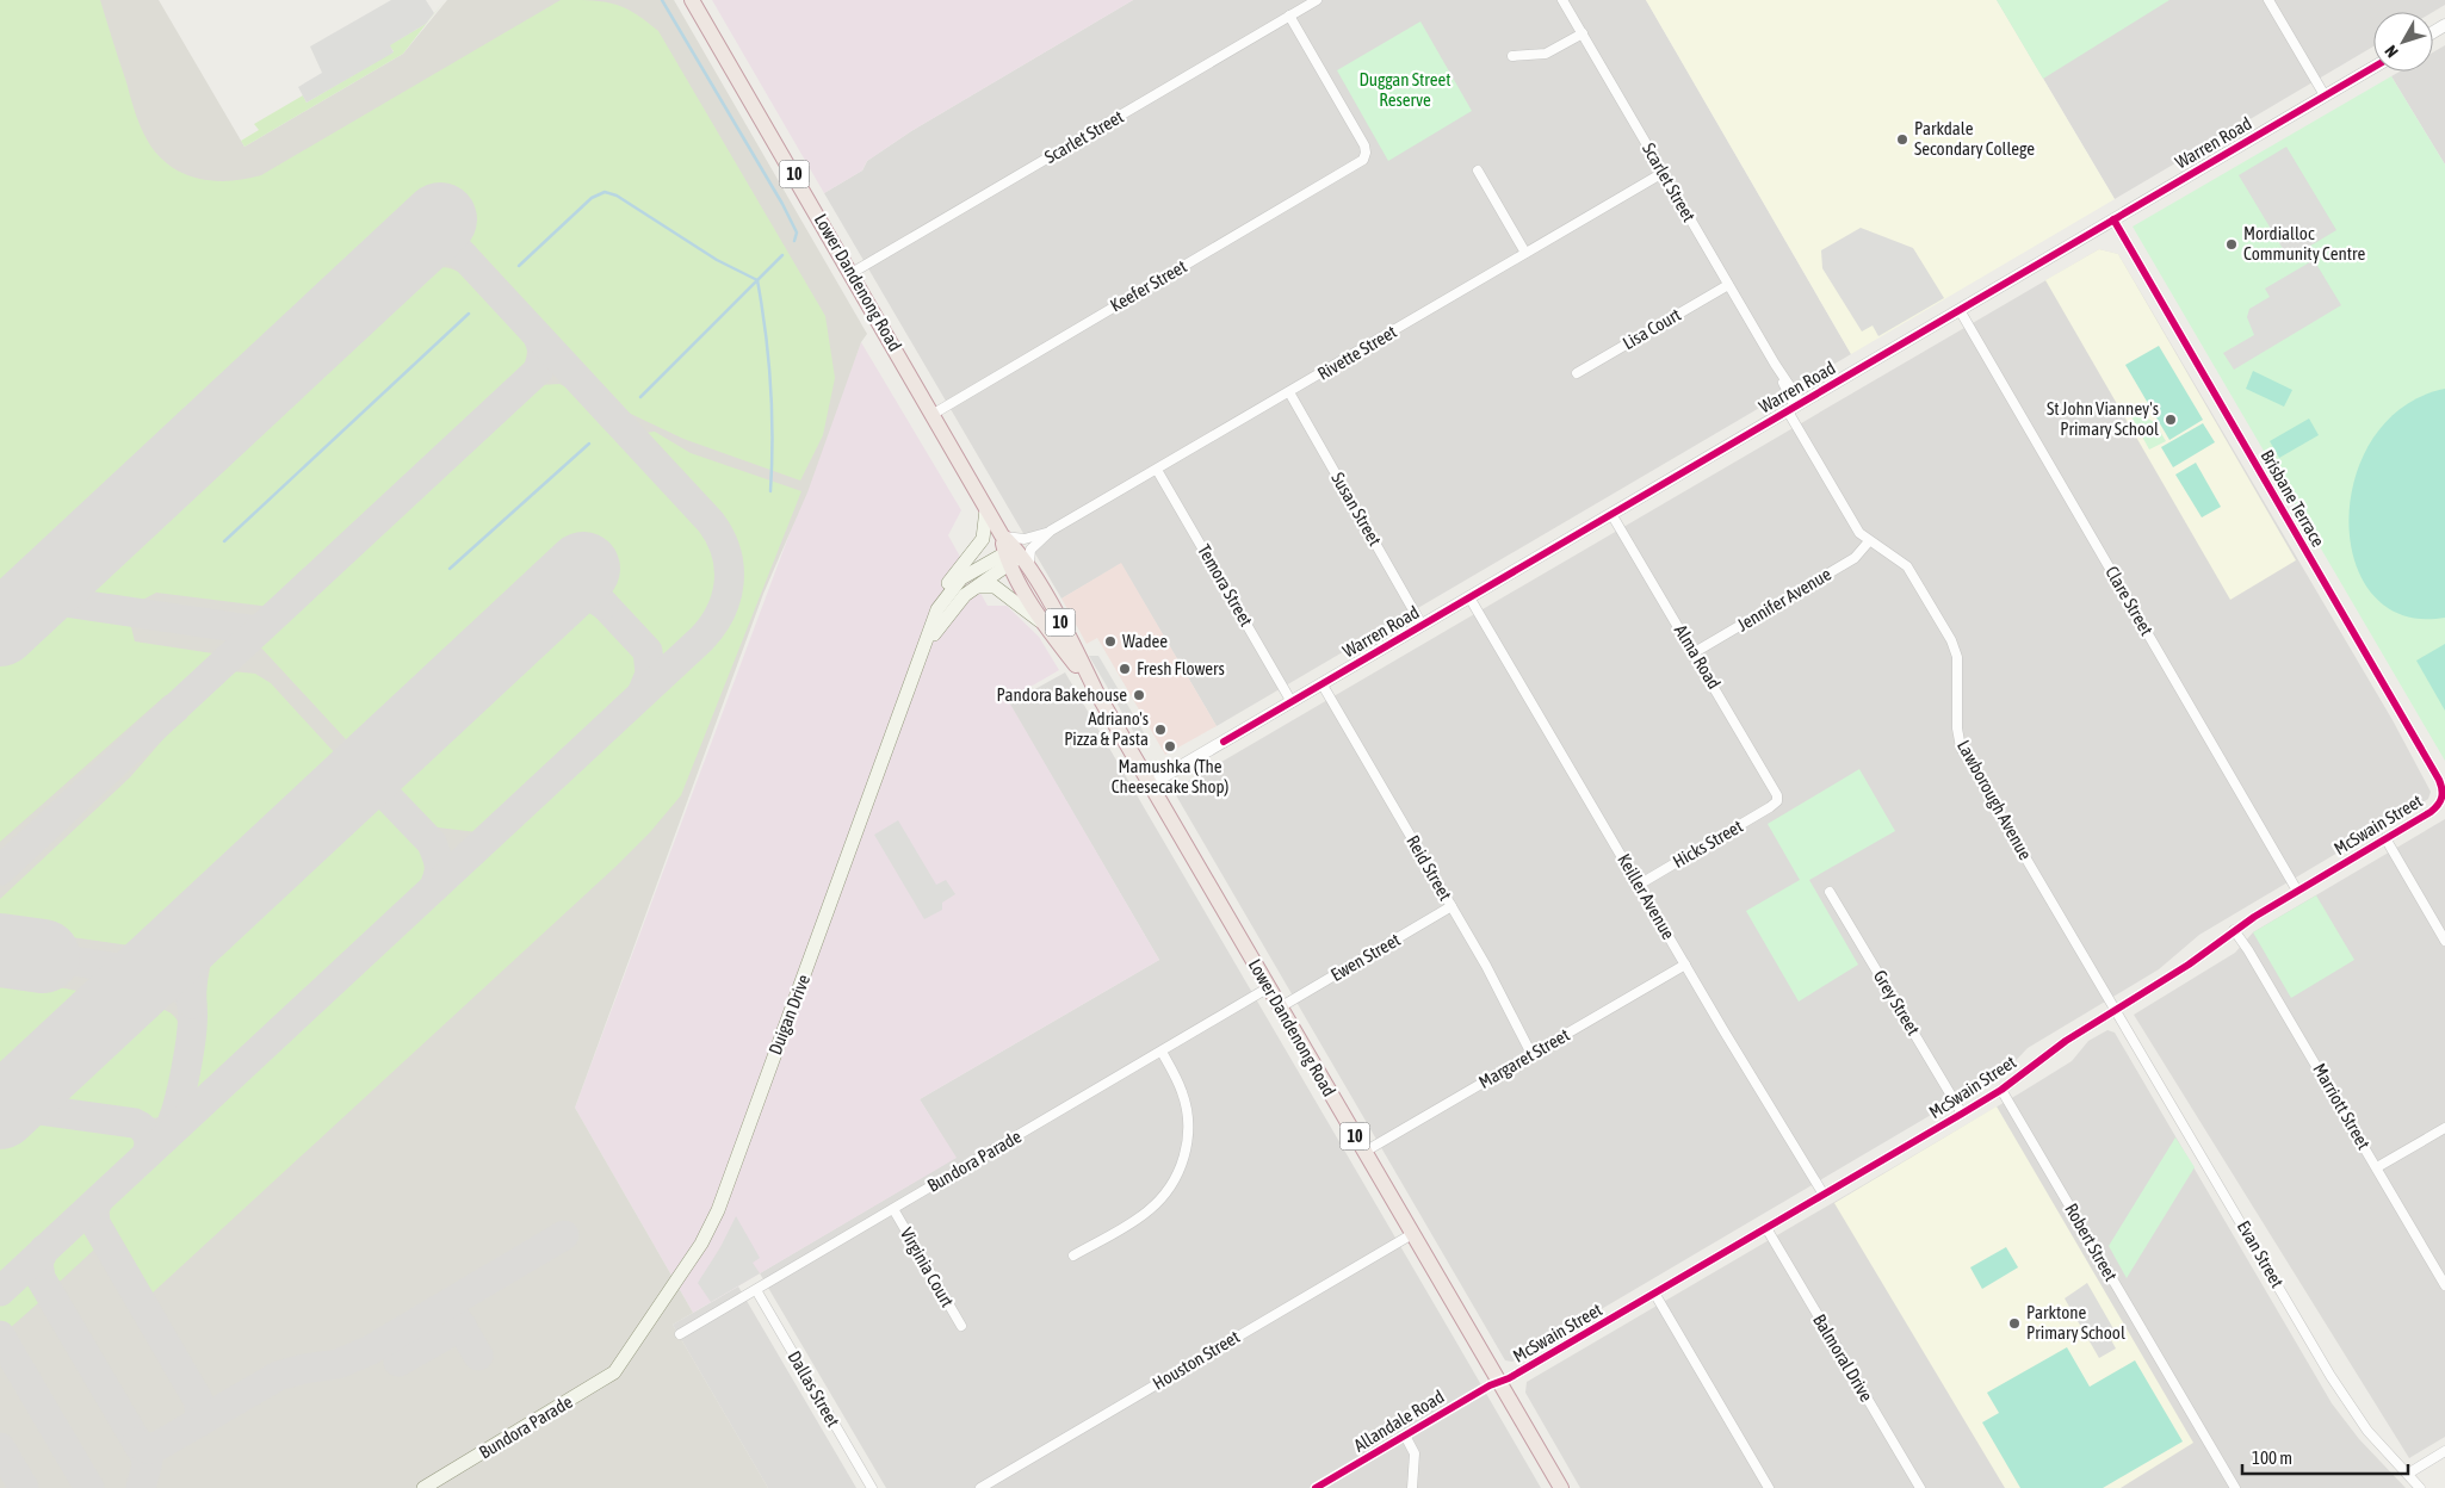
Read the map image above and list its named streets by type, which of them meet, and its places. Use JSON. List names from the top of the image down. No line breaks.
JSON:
{"streets":{"highway":["10","Lower Dandenong Road"],"main road":["Duigan Drive","Bundora Parade"],"street":["Scarlet Street","Warren Road","Keefer Street","Lisa Court","Rivette Street","Brisbane Terrace","Susan Street","Temora Street","Jennifer Avenue","Clare Street","Alma Road","Lawborough Avenue","McSwain Street","Hicks Street","Reid Street","Keiller Avenue","Ewen Street","Grey Street","Margaret Street","Marriott Street","Robert Street","Evan Street","Virginia Court","Balmoral Drive","Houston Street","Dallas Street","Allandale Road"]},"crossings":[["Scarlet Street","Warren Road"],["Scarlet Street","Lower Dandenong Road"],["Scarlet Street","Keefer Street"],["Scarlet Street","Lisa Court"],["Scarlet Street","Rivette Street"],["Scarlet Street","Lawborough Avenue"],["Warren Road","Lower Dandenong Road"],["Warren Road","Brisbane Terrace"],["Warren Road","Susan Street"],["Warren Road","Temora Street"],["Warren Road","Clare Street"],["Warren Road","Alma Road"],["Warren Road","Lawborough Avenue"],["Warren Road","Reid Street"],["Warren Road","Keiller Avenue"],["Lower Dandenong Road","Keefer Street"],["Lower Dandenong Road","Rivette Street"],["Lower Dandenong Road","McSwain Street"],["Lower Dandenong Road","Ewen Street"],["Lower Dandenong Road","Duigan Drive"],["Lower Dandenong Road","Margaret Street"],["Lower Dandenong Road","Bundora Parade"],["Lower Dandenong Road","Houston Street"],["Lower Dandenong Road","Allandale Road"],["Rivette Street","Susan Street"],["Rivette Street","Temora Street"],["Brisbane Terrace","McSwain Street"],["Jennifer Avenue","Alma Road"],["Jennifer Avenue","Lawborough Avenue"],["Clare Street","McSwain Street"],["Alma Road","Hicks Street"],["Lawborough Avenue","McSwain Street"],["Lawborough Avenue","Evan Street"],["McSwain Street","Keiller Avenue"],["McSwain Street","Grey Street"],["McSwain Street","Marriott Street"],["McSwain Street","Robert Street"],["McSwain Street","Evan Street"],["McSwain Street","Balmoral Drive"],["McSwain Street","Allandale Road"],["Hicks Street","Keiller Avenue"],["Reid Street","Ewen Street"],["Reid Street","Margaret Street"],["Keiller Avenue","Margaret Street"],["Duigan Drive","Bundora Parade"],["Bundora Parade","Virginia Court"],["Bundora Parade","Dallas Street"]],"parks":["Duggan Street Reserve"],"places":["Parkdale Secondary College","Mordialloc Community Centre","St John Vianney's Primary School","Wadee","Fresh Flowers","Pandora Bakehouse","Adriano's Pizza & Pasta","Mamushka (The Cheesecake Shop)","Parktone Primary School"],"scale_bar":"100 m","north":"bottom left"}
